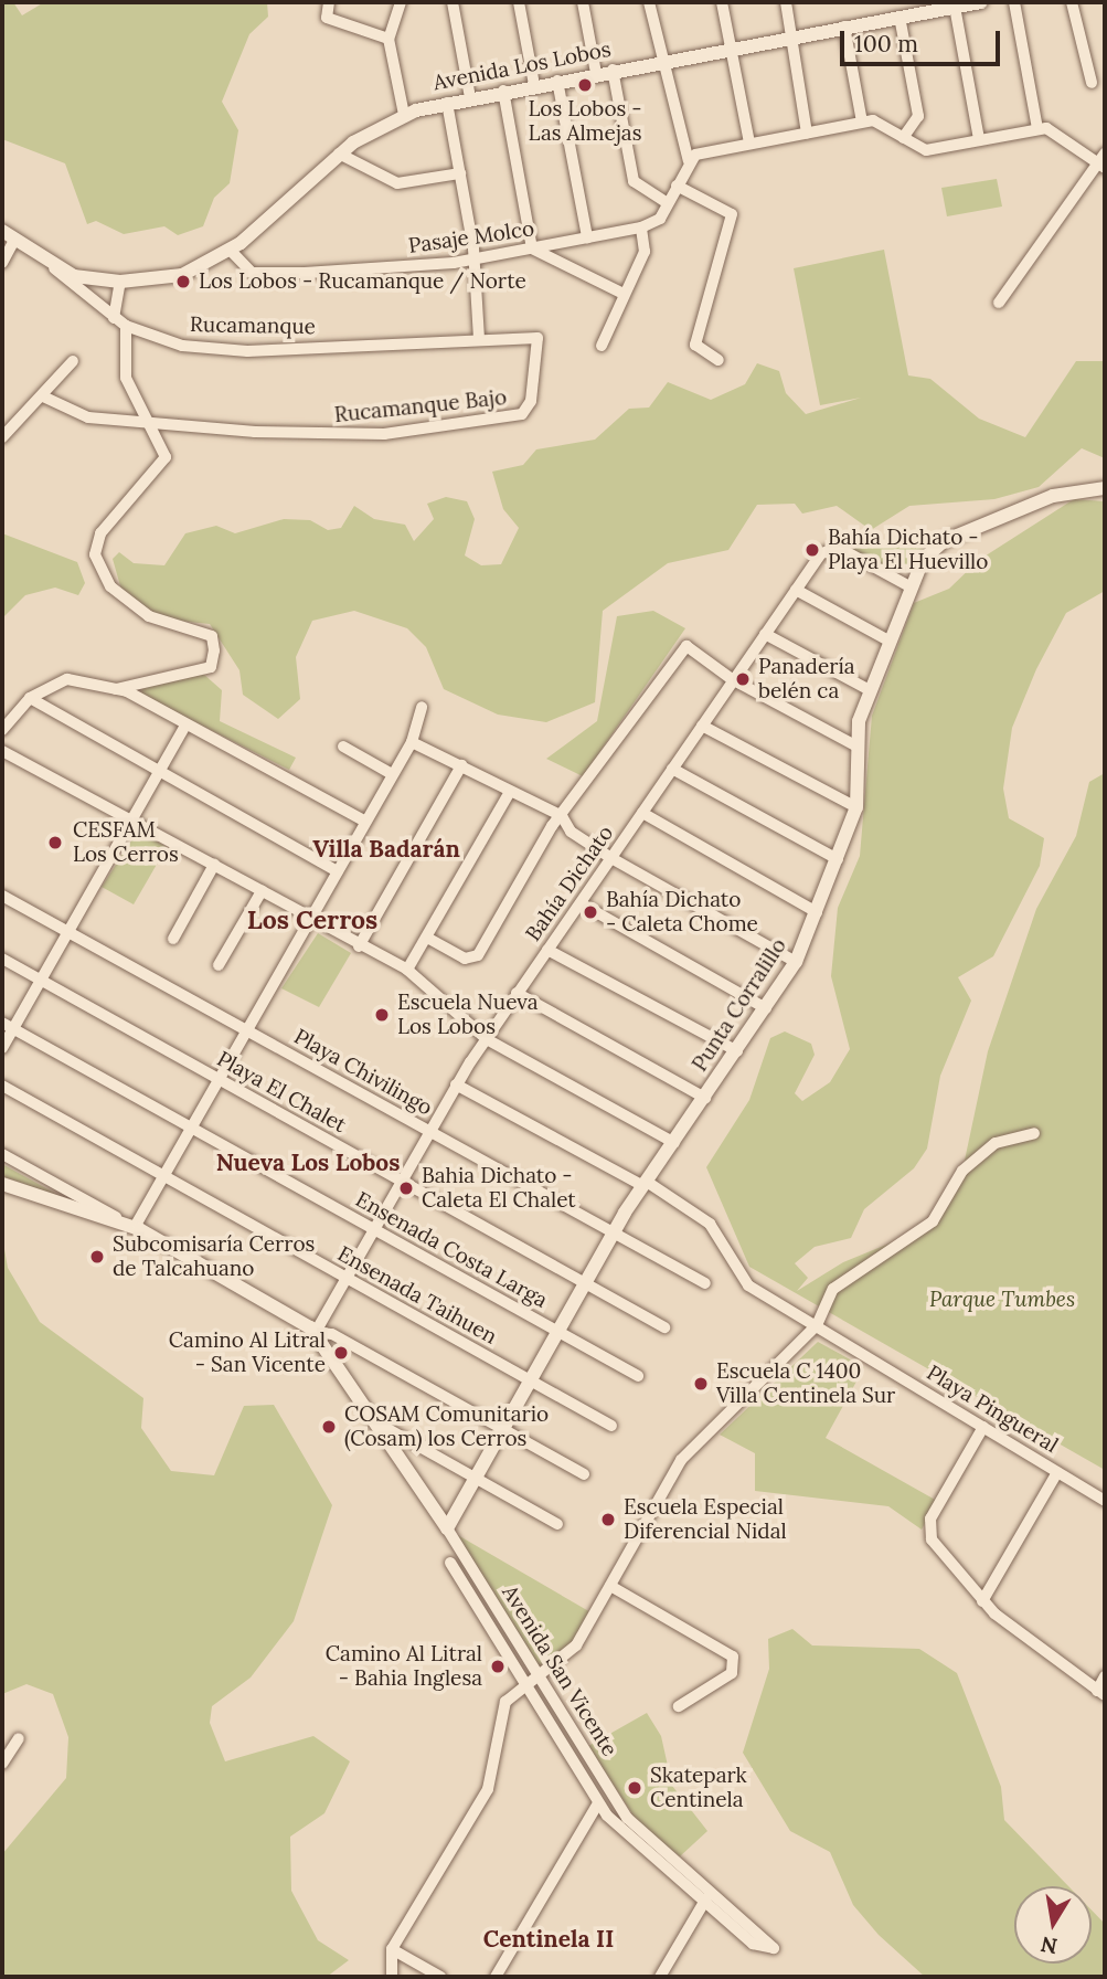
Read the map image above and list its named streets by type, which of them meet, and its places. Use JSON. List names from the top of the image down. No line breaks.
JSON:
{"streets":{"street":["Avenida Los Lobos","Pasaje Molco","Rucamanque","Rucamanque Bajo","Bahía Dichato","Punta Corralillo","Playa Chivilingo","Playa El Chalet","Ensenada Costa Larga","Ensenada Taihuen","Playa Pingueral","Avenida San Vicente"]},"crossings":[["Avenida Los Lobos","Pasaje Molco"],["Rucamanque","Rucamanque Bajo"],["Bahía Dichato","Punta Corralillo"],["Bahía Dichato","Playa Chivilingo"],["Bahía Dichato","Playa El Chalet"],["Bahía Dichato","Ensenada Costa Larga"],["Bahía Dichato","Ensenada Taihuen"],["Bahía Dichato","Playa Pingueral"],["Bahía Dichato","Avenida San Vicente"],["Punta Corralillo","Playa Chivilingo"],["Punta Corralillo","Playa El Chalet"],["Punta Corralillo","Ensenada Costa Larga"],["Punta Corralillo","Ensenada Taihuen"],["Punta Corralillo","Playa Pingueral"],["Punta Corralillo","Avenida San Vicente"]],"districts":["Villa Badarán","Los Cerros","Nueva Los Lobos","Centinela II"],"parks":["Parque Tumbes"],"places":["Los Lobos - Las Almejas","Los Lobos - Rucamanque / Norte","Bahía Dichato - Playa El Huevillo","Panadería belén ca","CESFAM Los Cerros","Bahía Dichato - Caleta Chome","Escuela Nueva Los Lobos","Bahia Dichato - Caleta El Chalet","Subcomisaría Cerros de Talcahuano","Camino Al Litral - San Vicente","Escuela C 1400 Villa Centinela Sur","COSAM Comunitario (Cosam) los Cerros","Escuela Especial Diferencial Nidal","Camino Al Litral - Bahia Inglesa","Skatepark Centinela"],"scale_bar":"100 m","north":"bottom"}
